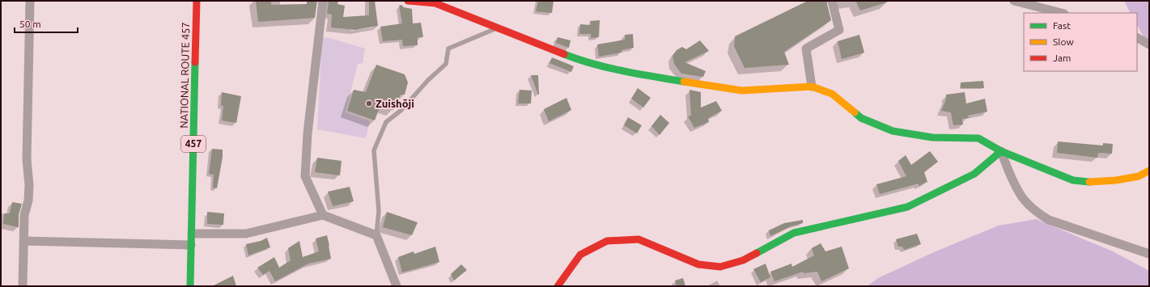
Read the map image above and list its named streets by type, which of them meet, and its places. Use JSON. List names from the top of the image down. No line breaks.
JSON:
{"streets":{"main road":["NATIONAL ROUTE 457","457"]},"places":["Zuishōji"],"legend":["Fast","Slow","Jam"],"scale_bar":"50 m"}
